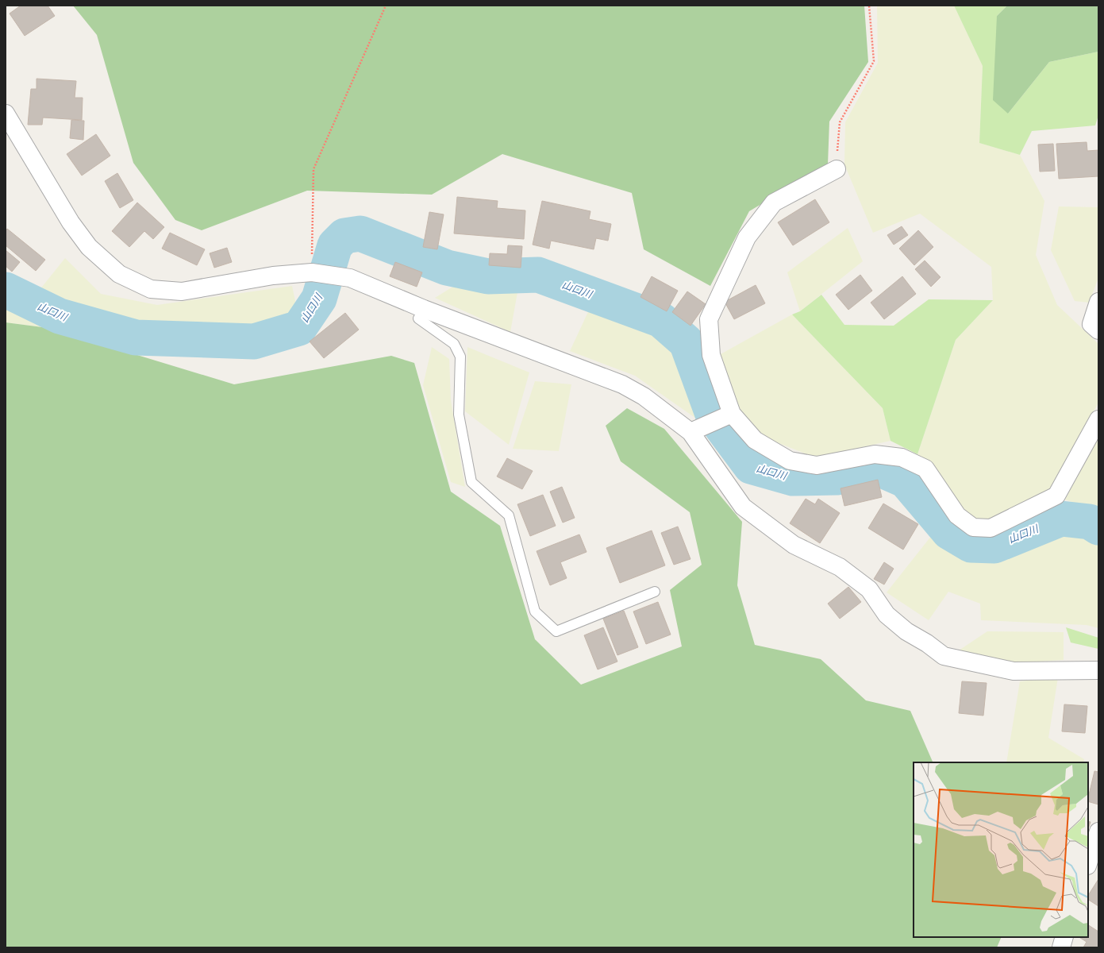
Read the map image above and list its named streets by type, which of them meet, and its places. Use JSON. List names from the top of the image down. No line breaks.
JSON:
{"water":["山口川"]}
